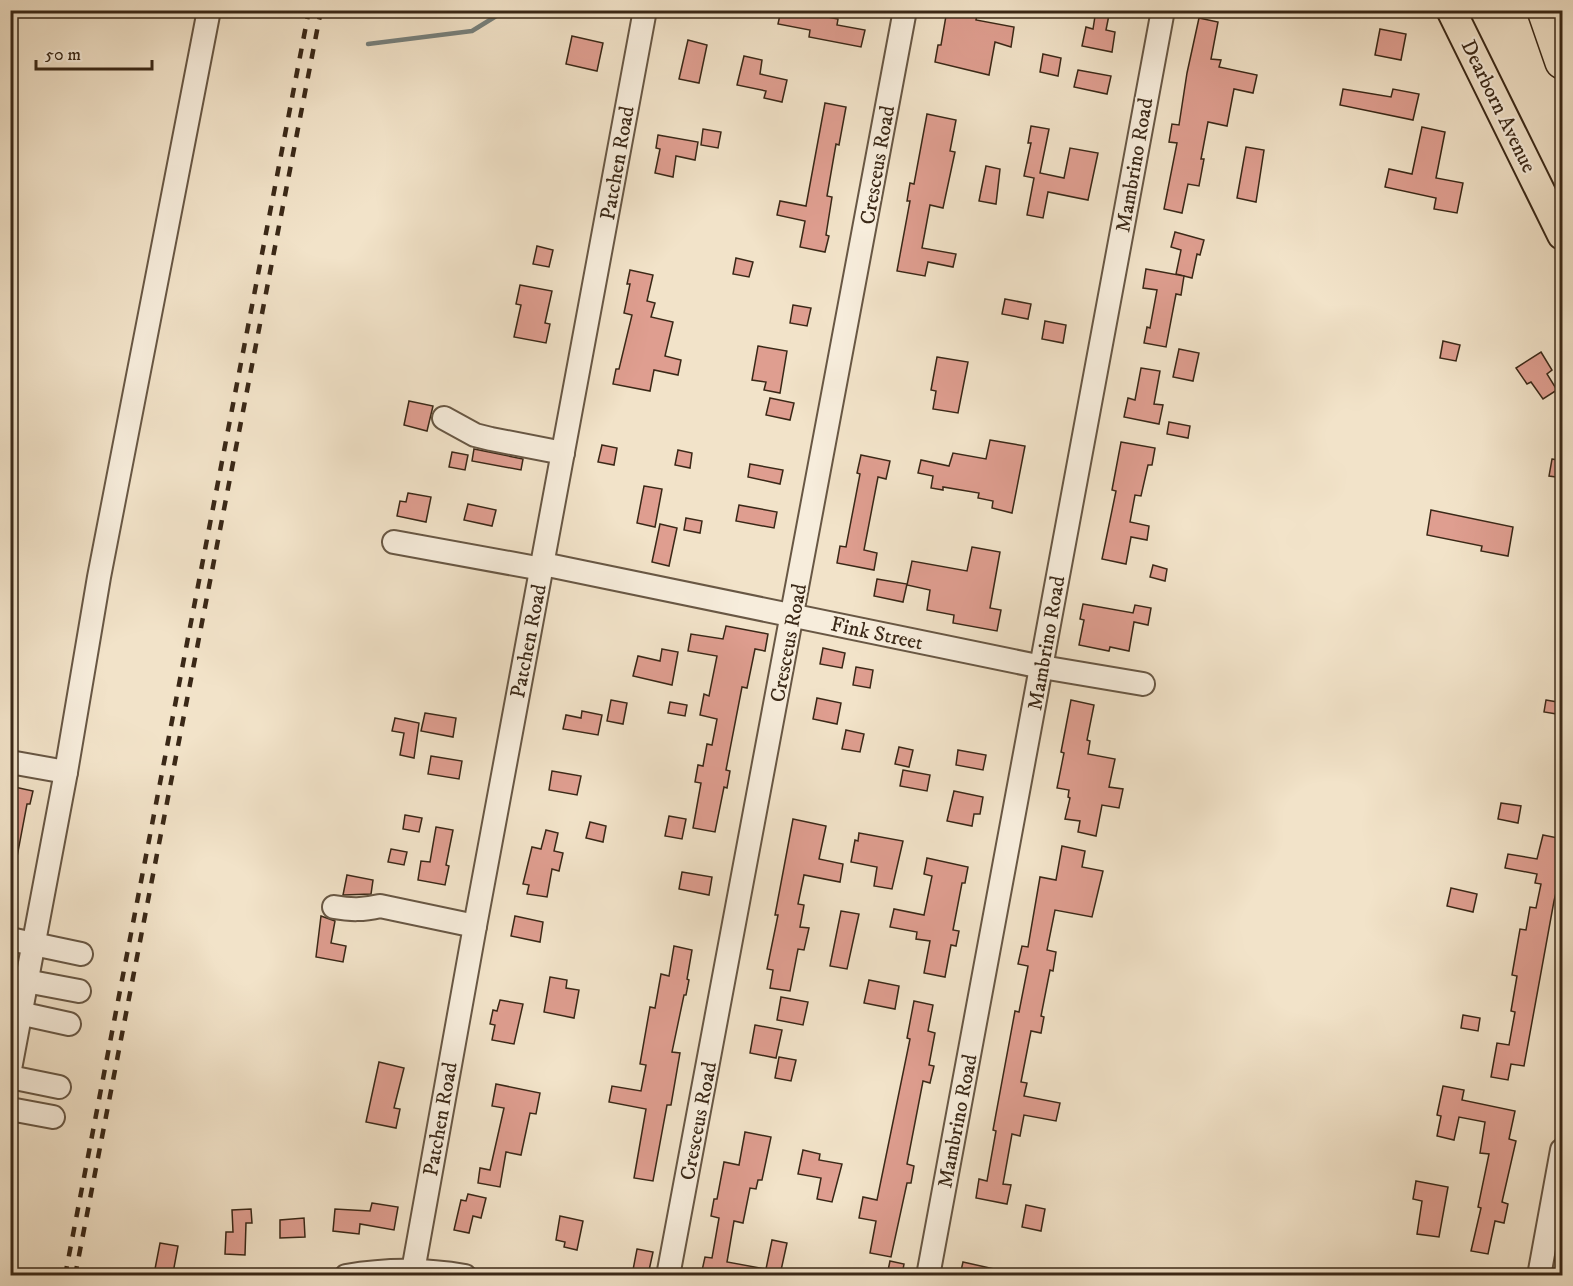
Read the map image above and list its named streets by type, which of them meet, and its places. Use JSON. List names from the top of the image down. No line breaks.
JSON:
{"streets":{"main road":["Dearborn Avenue"],"street":["Patchen Road","Cresceus Road","Mambrino Road","Fink Street"]},"crossings":[["Patchen Road","Fink Street"],["Cresceus Road","Fink Street"],["Mambrino Road","Fink Street"]],"scale_bar":"50 m"}
